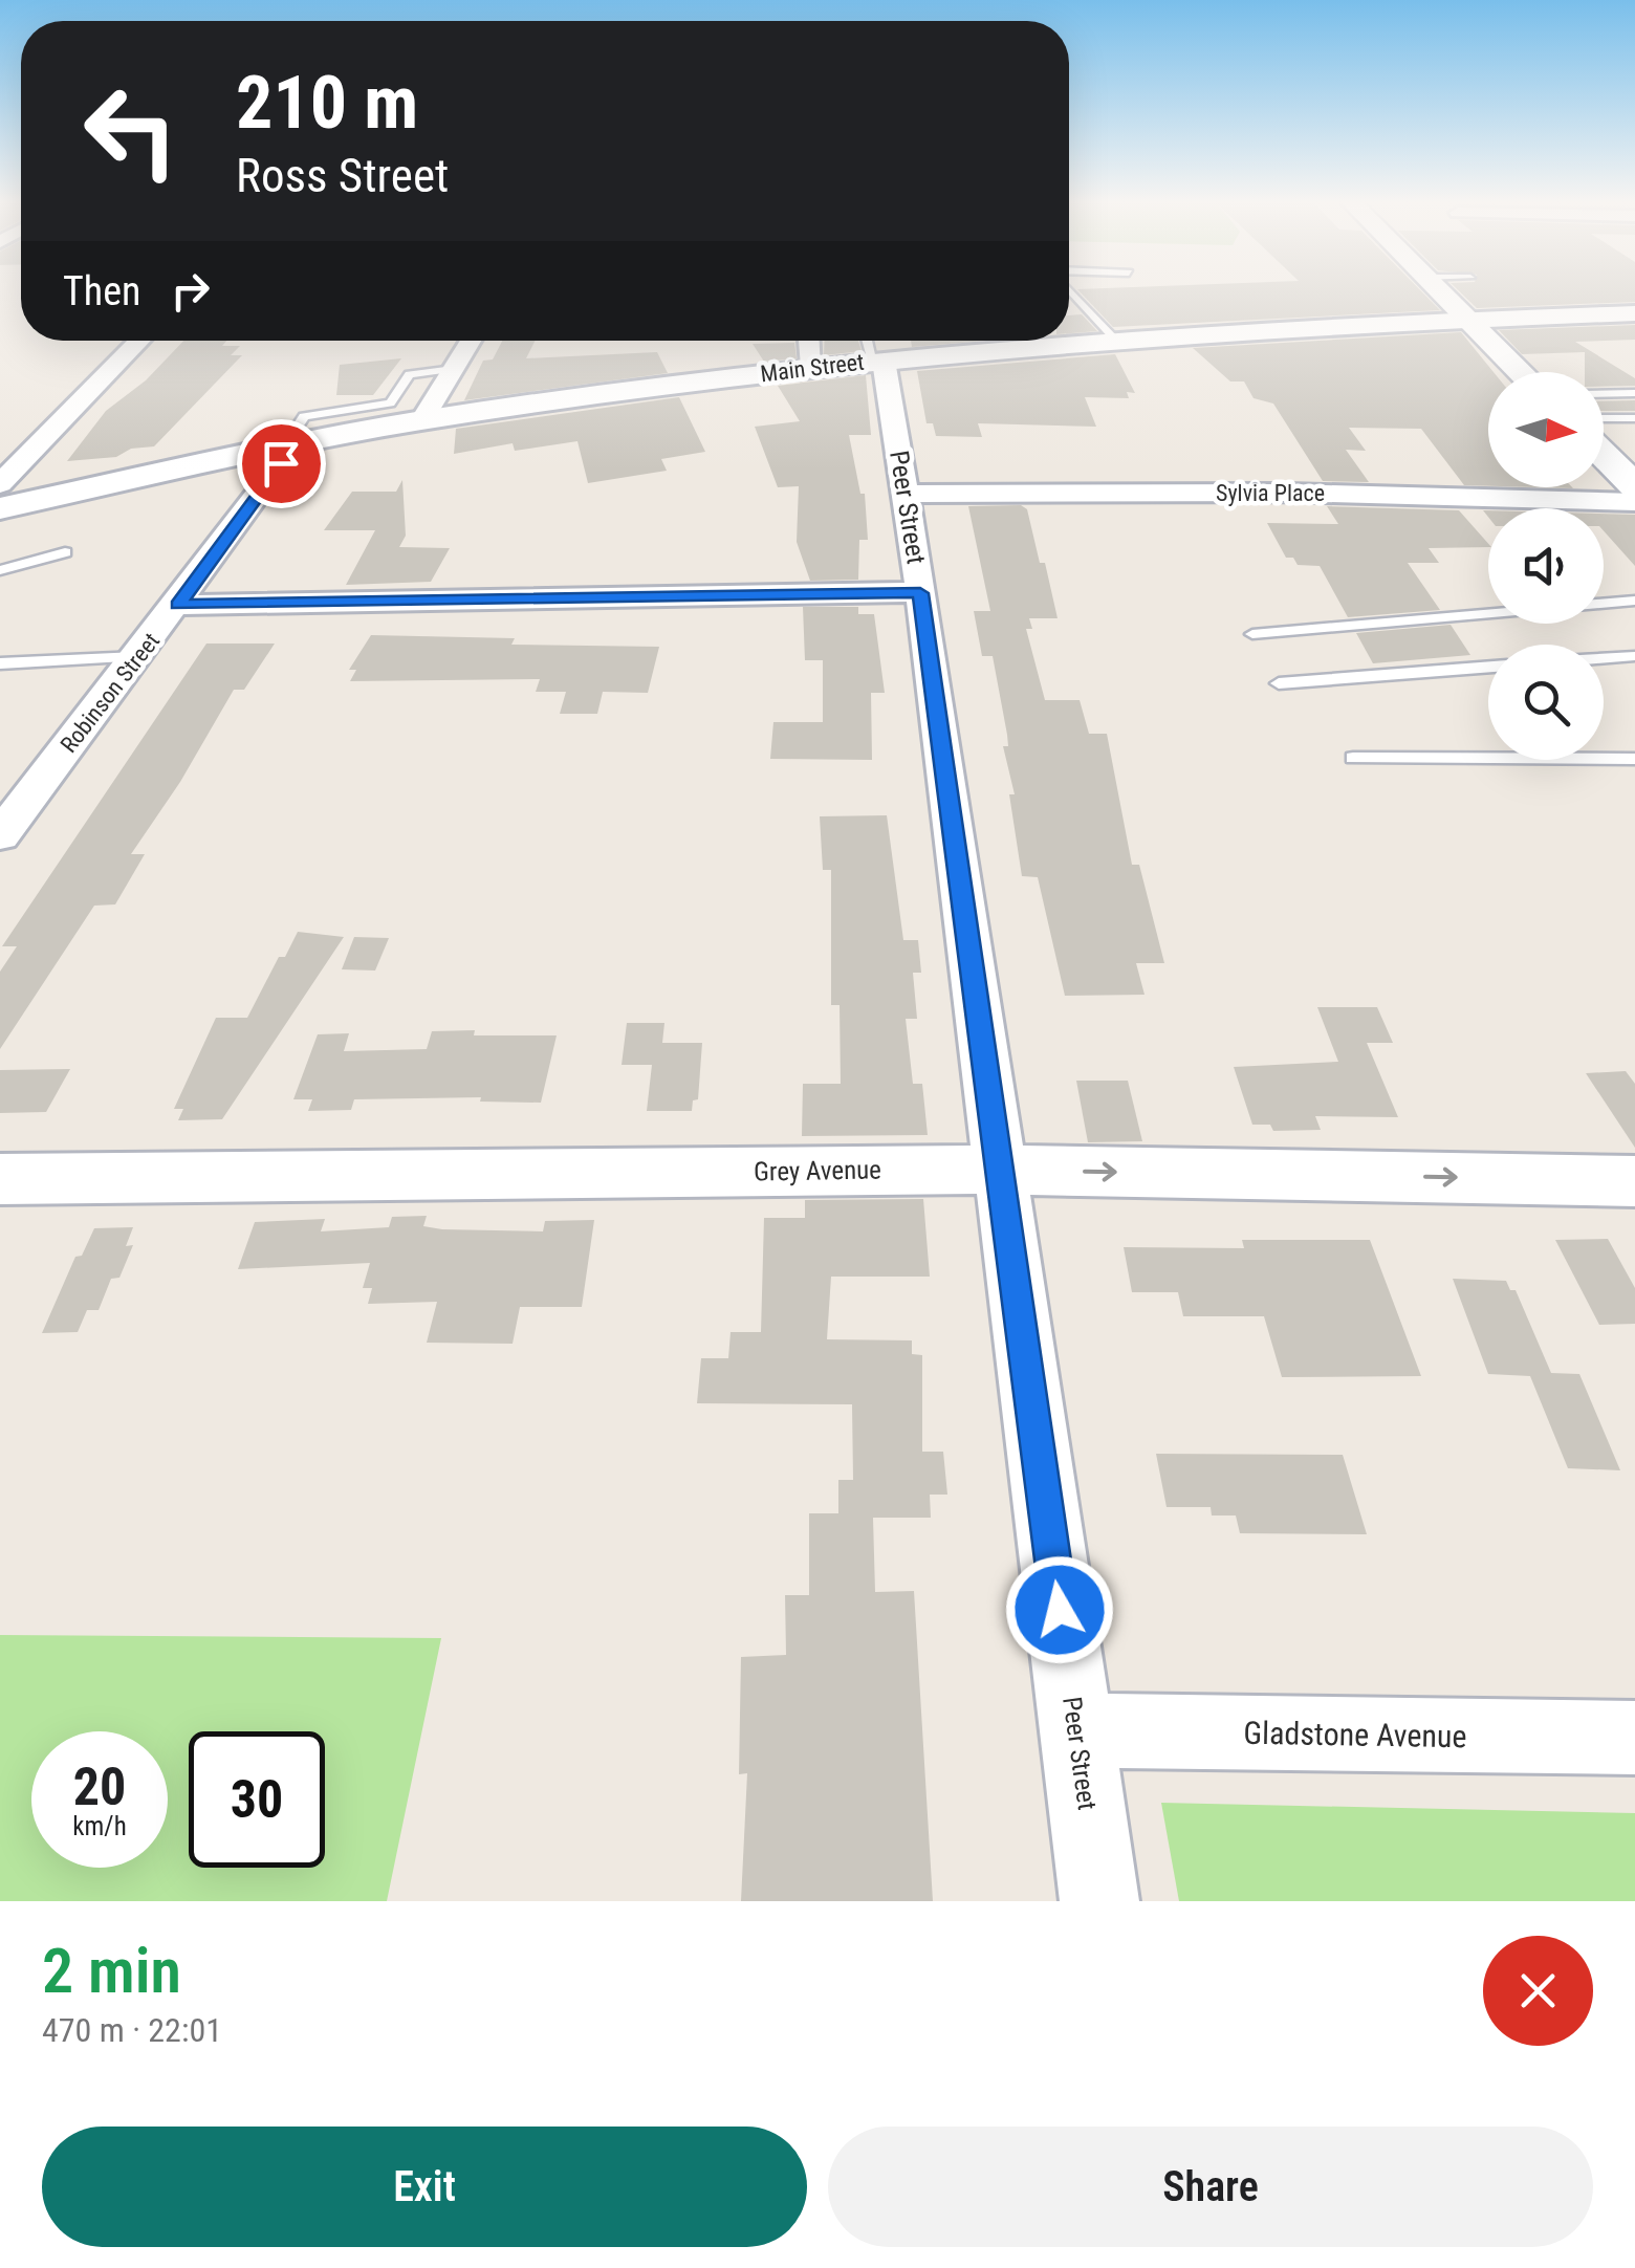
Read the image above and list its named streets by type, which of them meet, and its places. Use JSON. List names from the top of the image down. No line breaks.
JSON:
{"streets":{"street":["Main Street","Sylvia Place","Peer Street","Robinson Street","Grey Avenue","Gladstone Avenue"]},"crossings":[["Main Street","Peer Street"],["Main Street","Robinson Street"],["Sylvia Place","Peer Street"],["Peer Street","Grey Avenue"],["Peer Street","Gladstone Avenue"]],"one_way":["Grey Avenue"],"north":"right","page":{"turn":["210 m","Ross Street"],"then":"Then","speed":"20 km/h","limit":"30","heading":["2 min","470 m · 22:01"],"buttons":["Exit","Share"]}}
